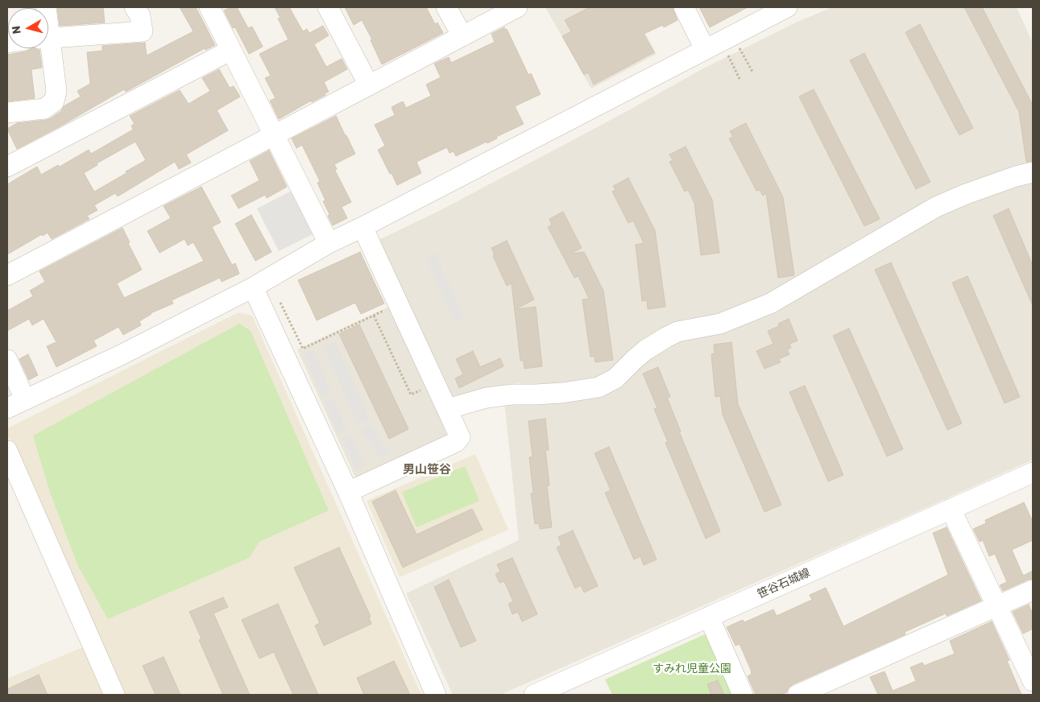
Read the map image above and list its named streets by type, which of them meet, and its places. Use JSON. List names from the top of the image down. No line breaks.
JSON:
{"streets":{"street":["笹谷石城線"]},"districts":["男山笹谷"],"parks":["すみれ児童公園"],"north":"left"}
